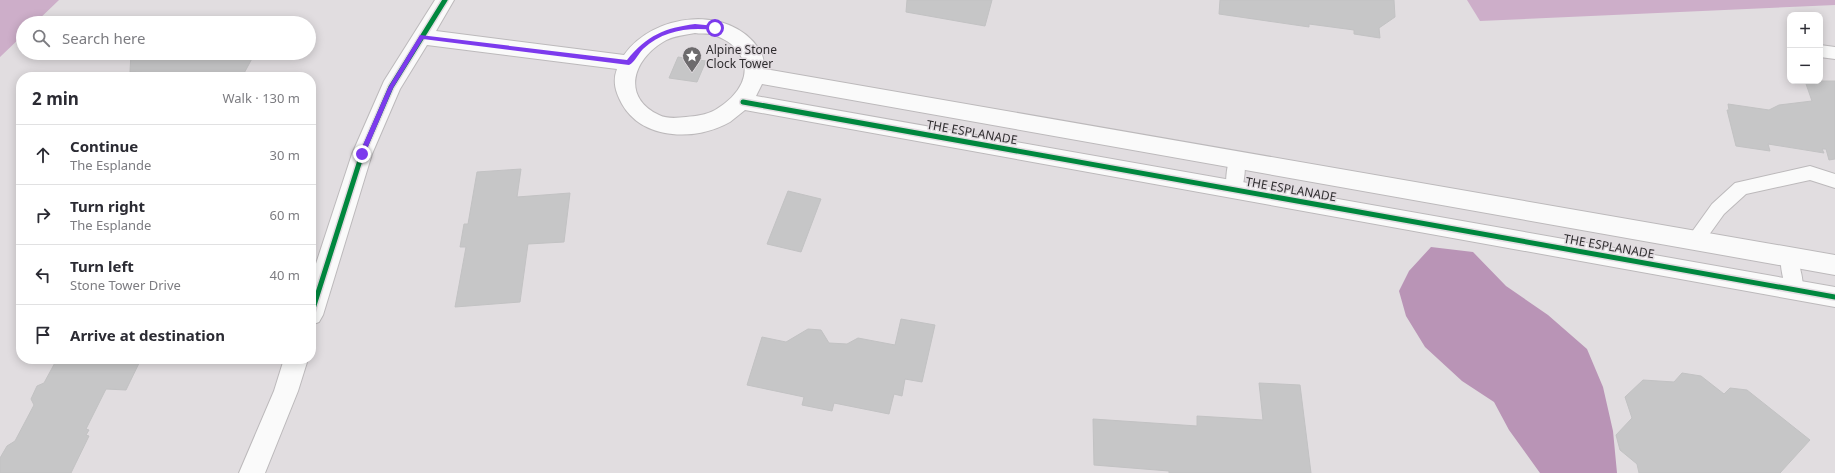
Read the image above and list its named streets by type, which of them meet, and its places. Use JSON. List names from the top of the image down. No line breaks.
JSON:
{"streets":{"street":["THE ESPLANADE"]},"places":{"place":["Alpine Stone Clock Tower"]},"page":{"map_buttons":["+","−"],"search":"Search here","heading":["2 min","Walk · 130 m"],"list":[["Continue","The Esplande","30 m"],["Turn right","The Esplande","60 m"],["Turn left","Stone Tower Drive","40 m"],"Arrive at destination"]}}
